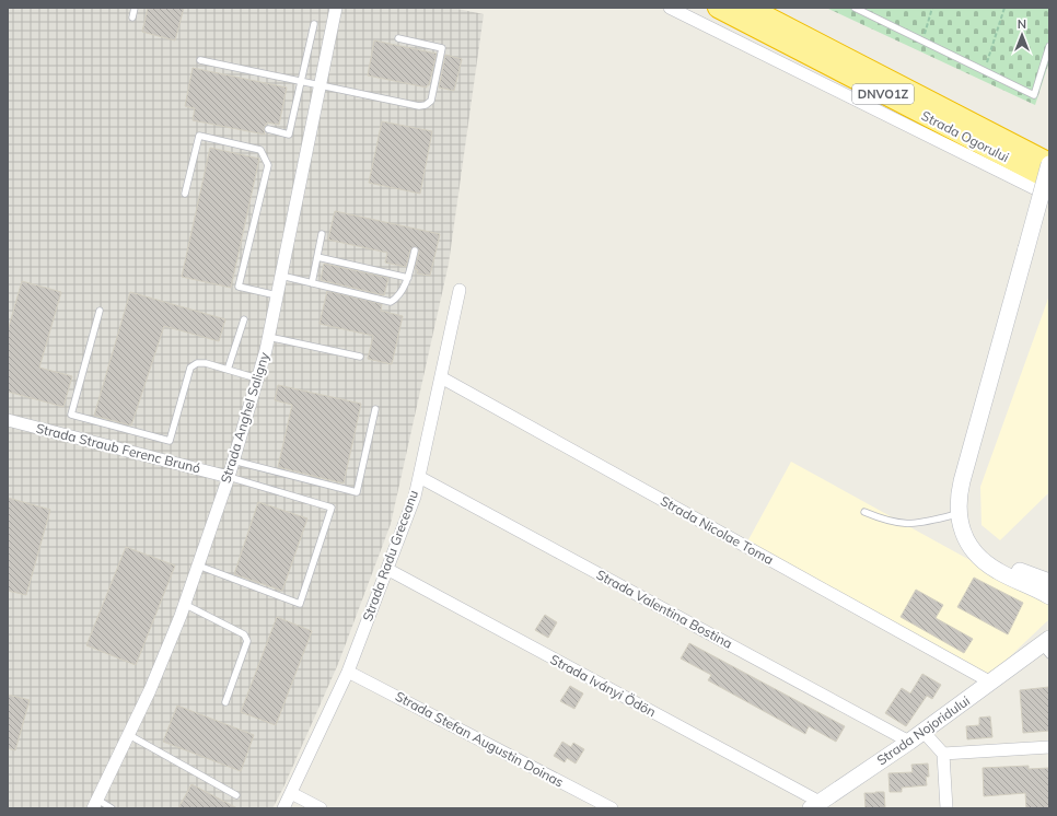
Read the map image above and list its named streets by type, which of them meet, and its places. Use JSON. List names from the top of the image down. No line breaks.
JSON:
{"streets":{"highway":["DNVO1Z","Strada Ogorului"],"main road":["Strada Nojoridului"],"street":["Strada Anghel Saligny","Strada Straub Ferenc Brunó","Strada Nicolae Toma","Strada Radu Greceanu","Strada Valentina Bostina","Strada Iványi Ödön","Strada Stefan Augustin Doinas"]},"crossings":[["Strada Anghel Saligny","Strada Straub Ferenc Brunó"],["Strada Nicolae Toma","Strada Radu Greceanu"],["Strada Nicolae Toma","Strada Nojoridului"],["Strada Radu Greceanu","Strada Valentina Bostina"],["Strada Radu Greceanu","Strada Iványi Ödön"],["Strada Radu Greceanu","Strada Stefan Augustin Doinas"],["Strada Valentina Bostina","Strada Nojoridului"],["Strada Iványi Ödön","Strada Nojoridului"]],"north":"top"}
